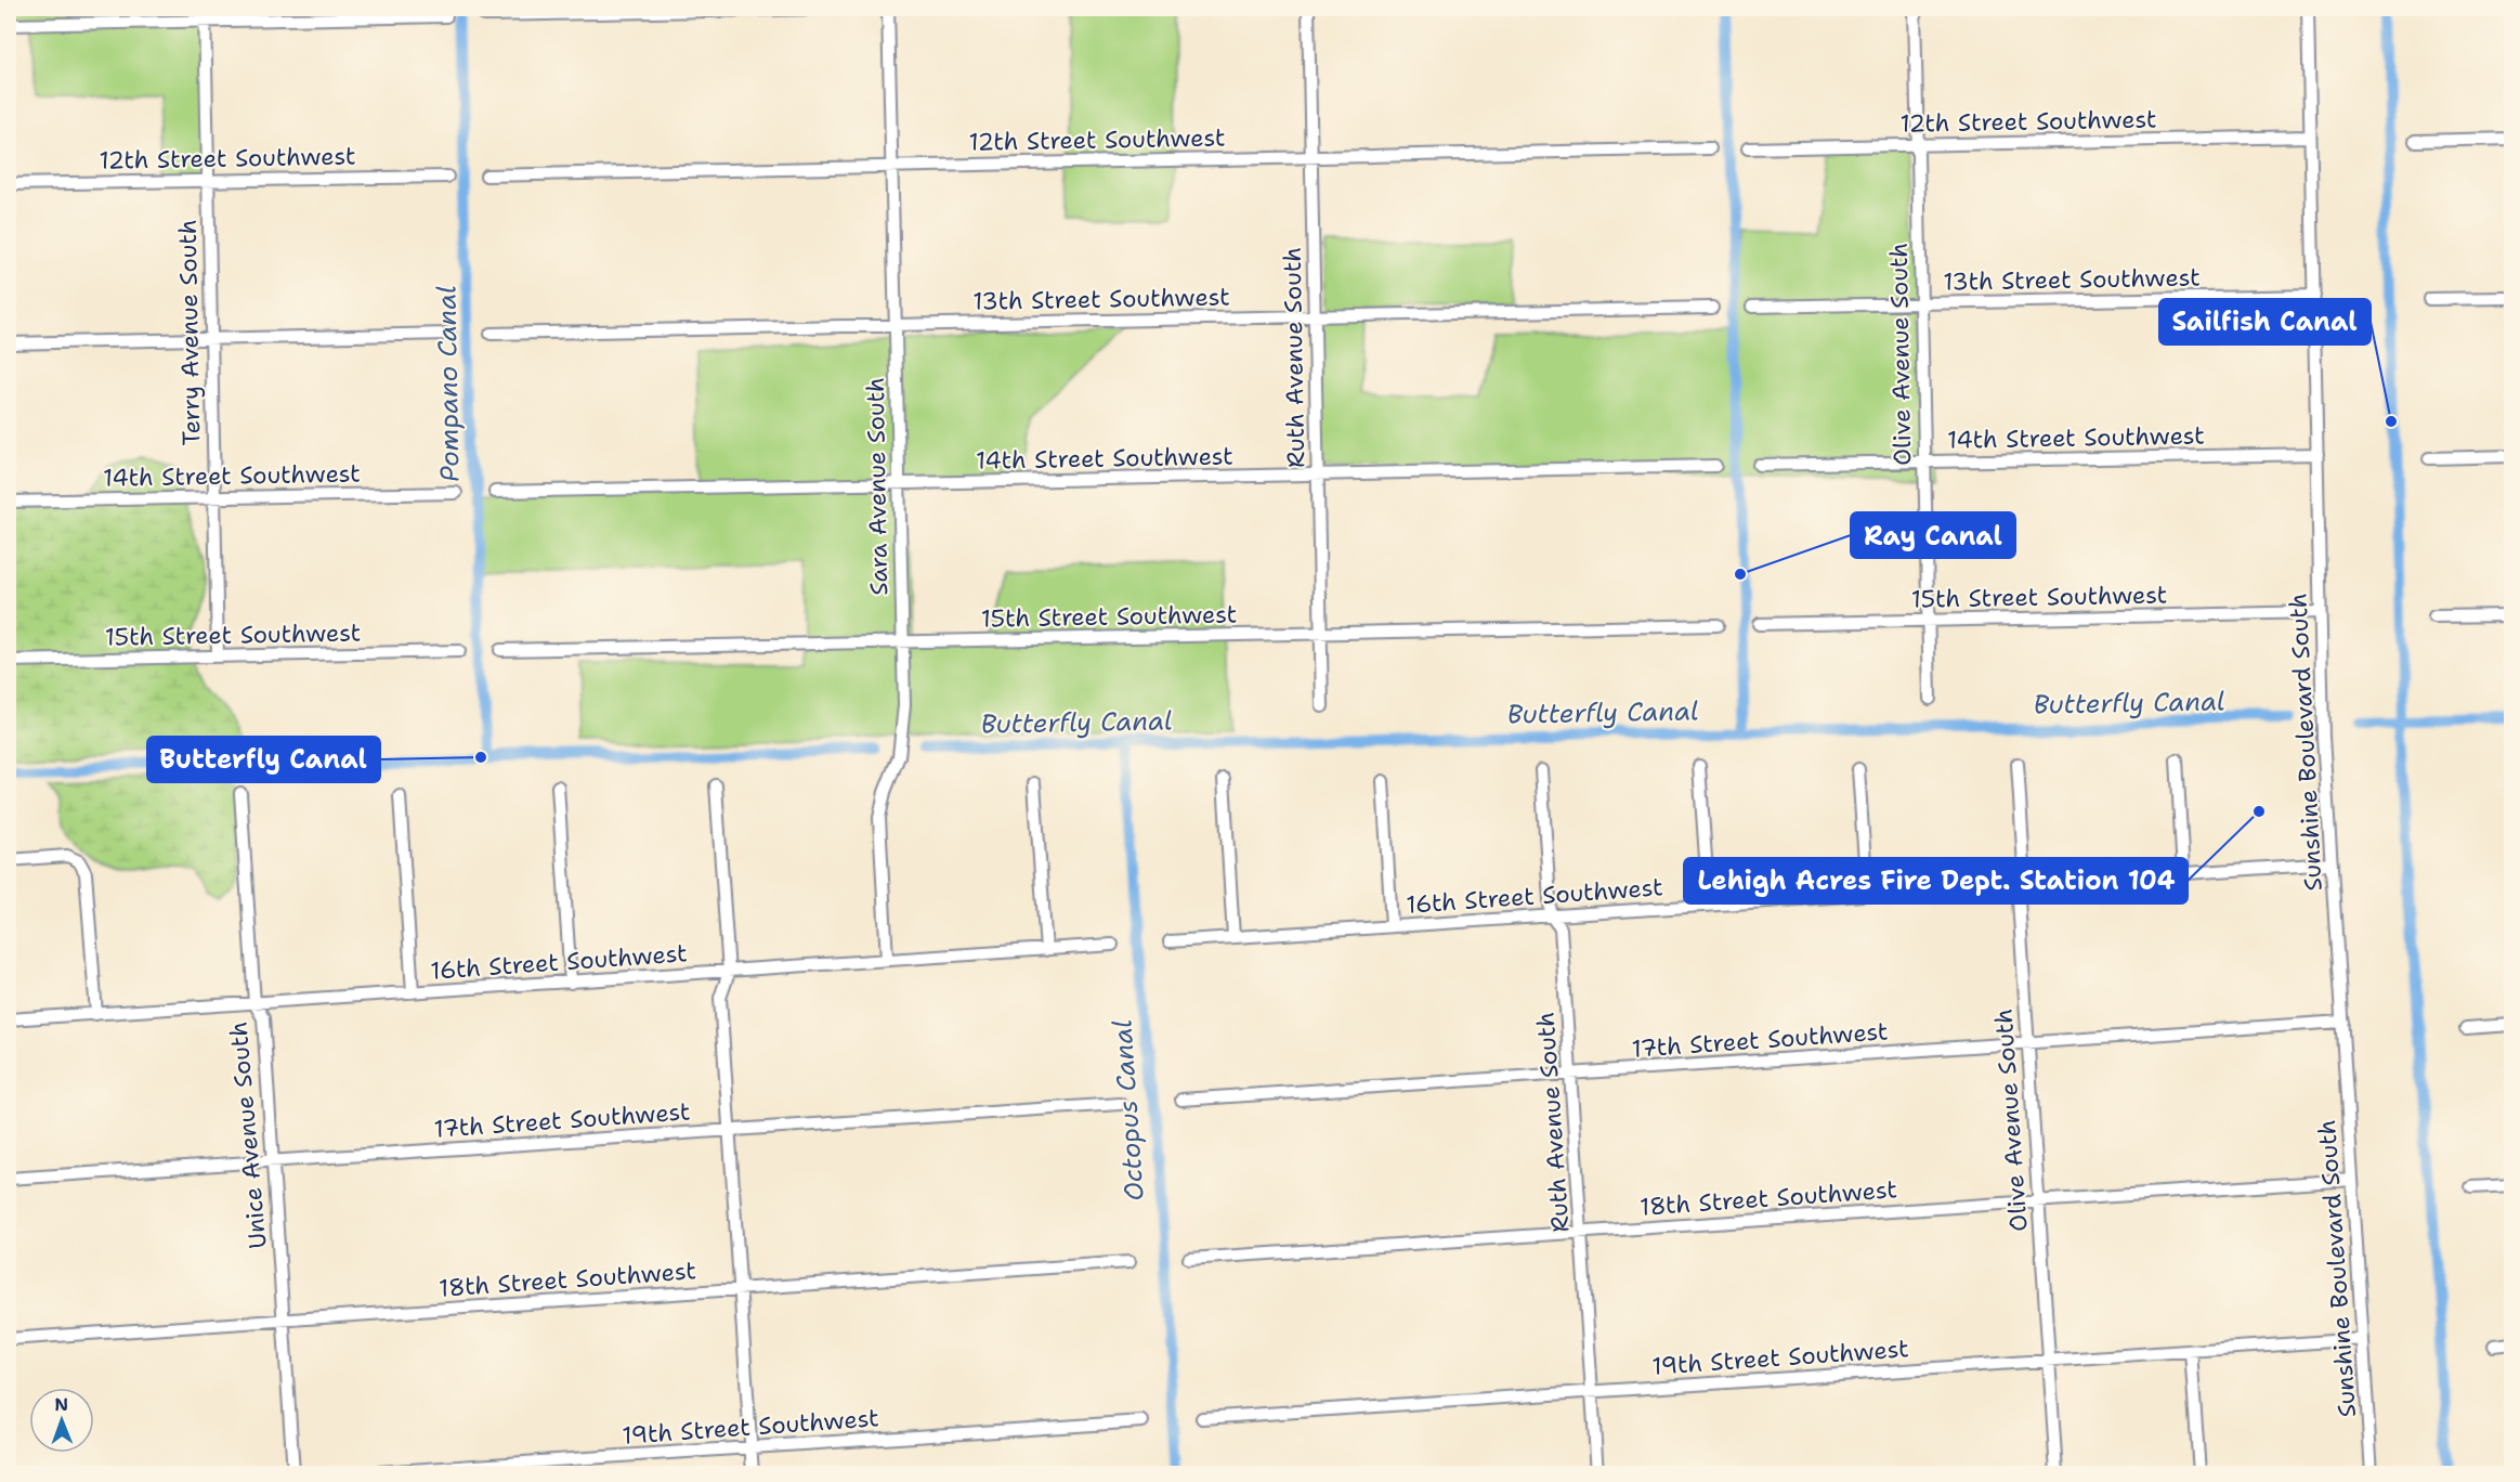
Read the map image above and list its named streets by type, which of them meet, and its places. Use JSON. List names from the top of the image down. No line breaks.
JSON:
{"streets":{"street":["12th Street Southwest","13th Street Southwest","Terry Avenue South","Olive Avenue South","Ruth Avenue South","14th Street Southwest","Sara Avenue South","15th Street Southwest","Sunshine Boulevard South","16th Street Southwest","17th Street Southwest","Unice Avenue South","18th Street Southwest","19th Street Southwest"]},"crossings":[["12th Street Southwest","Terry Avenue South"],["12th Street Southwest","Olive Avenue South"],["12th Street Southwest","Ruth Avenue South"],["12th Street Southwest","Sara Avenue South"],["12th Street Southwest","Sunshine Boulevard South"],["13th Street Southwest","Olive Avenue South"],["13th Street Southwest","Ruth Avenue South"],["13th Street Southwest","Sara Avenue South"],["13th Street Southwest","Sunshine Boulevard South"],["Terry Avenue South","14th Street Southwest"],["Terry Avenue South","15th Street Southwest"],["Olive Avenue South","14th Street Southwest"],["Olive Avenue South","15th Street Southwest"],["Olive Avenue South","16th Street Southwest"],["Olive Avenue South","17th Street Southwest"],["Olive Avenue South","18th Street Southwest"],["Olive Avenue South","19th Street Southwest"],["Ruth Avenue South","14th Street Southwest"],["Ruth Avenue South","15th Street Southwest"],["Ruth Avenue South","16th Street Southwest"],["Ruth Avenue South","17th Street Southwest"],["Ruth Avenue South","18th Street Southwest"],["Ruth Avenue South","19th Street Southwest"],["14th Street Southwest","Sara Avenue South"],["14th Street Southwest","Sunshine Boulevard South"],["Sara Avenue South","15th Street Southwest"],["Sara Avenue South","16th Street Southwest"],["15th Street Southwest","Sunshine Boulevard South"],["Sunshine Boulevard South","16th Street Southwest"],["Sunshine Boulevard South","17th Street Southwest"],["Sunshine Boulevard South","18th Street Southwest"],["Sunshine Boulevard South","19th Street Southwest"],["16th Street Southwest","Unice Avenue South"],["17th Street Southwest","Unice Avenue South"],["Unice Avenue South","18th Street Southwest"]],"water":["Pompano Canal","Butterfly Canal","Octopus Canal"],"places":["Sailfish Canal","Ray Canal","Butterfly Canal","Lehigh Acres Fire Dept. Station 104"],"north":"top"}
